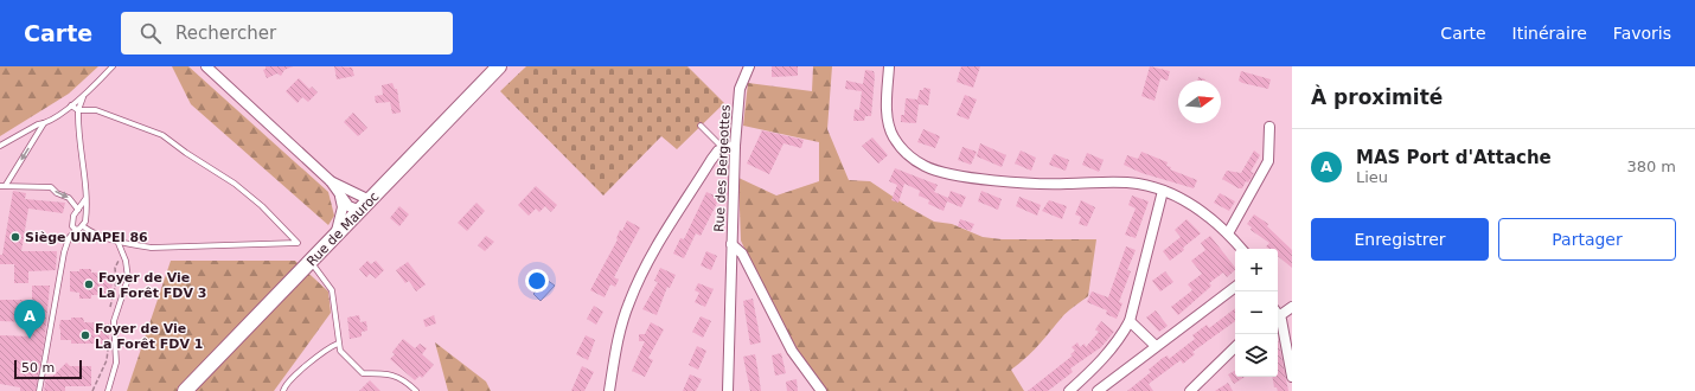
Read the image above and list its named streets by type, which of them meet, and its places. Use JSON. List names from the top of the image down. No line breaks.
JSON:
{"streets":{"street":["Rue des Bergeottes","Rue de Mauroc"]},"places":["Siège UNAPEI 86","Foyer de Vie La Forêt FDV 3","Foyer de Vie La Forêt FDV 1"],"scale_bar":"50 m","north":"right","page":{"header":"Carte","search":"Rechercher","nav":["Carte","Itinéraire","Favoris"],"heading":"À proximité","list":[{"mark":"A","name":"MAS Port d'Attache","note":"Lieu","value":"380 m"}],"buttons":["Enregistrer","Partager"],"map_buttons":["+","−"],"pins":"A","scale":"50 m"}}
